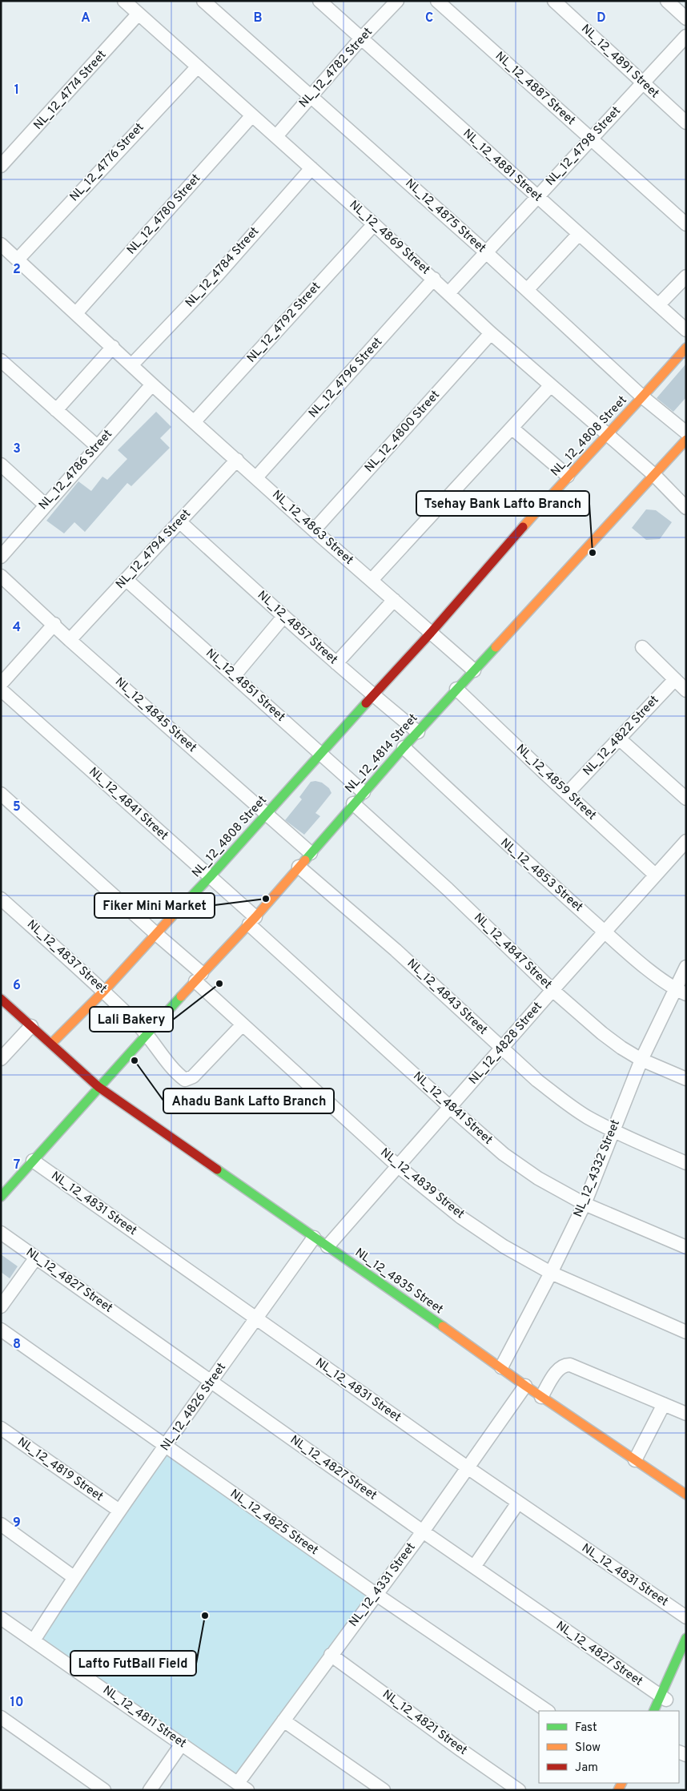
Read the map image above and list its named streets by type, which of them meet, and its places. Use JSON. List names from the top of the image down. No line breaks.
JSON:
{"streets":{"street":["NL_12_4891 Street","NL_12_4782 Street","NL_12_4887 Street","NL_12_4774 Street","NL_12_4798 Street","NL_12_4776 Street","NL_12_4881 Street","NL_12_4780 Street","NL_12_4875 Street","NL_12_4869 Street","NL_12_4784 Street","NL_12_4792 Street","NL_12_4796 Street","NL_12_4800 Street","NL_12_4808 Street","NL_12_4786 Street","NL_12_4863 Street","NL_12_4794 Street","NL_12_4857 Street","NL_12_4851 Street","NL_12_4845 Street","NL_12_4822 Street","NL_12_4814 Street","NL_12_4859 Street","NL_12_4841 Street","NL_12_4853 Street","NL_12_4847 Street","NL_12_4837 Street","NL_12_4843 Street","NL_12_4828 Street","NL_12_4332 Street","NL_12_4839 Street","NL_12_4831 Street","NL_12_4827 Street","NL_12_4835 Street","NL_12_4826 Street","NL_12_4819 Street","NL_12_4825 Street","NL_12_4331 Street","NL_12_4811 Street","NL_12_4821 Street"]},"crossings":[["NL_12_4891 Street","NL_12_4798 Street"],["NL_12_4782 Street","NL_12_4881 Street"],["NL_12_4782 Street","NL_12_4875 Street"],["NL_12_4782 Street","NL_12_4869 Street"],["NL_12_4887 Street","NL_12_4798 Street"],["NL_12_4774 Street","NL_12_4869 Street"],["NL_12_4798 Street","NL_12_4881 Street"],["NL_12_4798 Street","NL_12_4875 Street"],["NL_12_4798 Street","NL_12_4869 Street"],["NL_12_4776 Street","NL_12_4869 Street"],["NL_12_4780 Street","NL_12_4869 Street"],["NL_12_4875 Street","NL_12_4808 Street"],["NL_12_4869 Street","NL_12_4784 Street"],["NL_12_4869 Street","NL_12_4792 Street"],["NL_12_4869 Street","NL_12_4796 Street"],["NL_12_4869 Street","NL_12_4800 Street"],["NL_12_4869 Street","NL_12_4808 Street"],["NL_12_4869 Street","NL_12_4814 Street"],["NL_12_4784 Street","NL_12_4863 Street"],["NL_12_4792 Street","NL_12_4863 Street"],["NL_12_4796 Street","NL_12_4863 Street"],["NL_12_4800 Street","NL_12_4863 Street"],["NL_12_4808 Street","NL_12_4863 Street"],["NL_12_4808 Street","NL_12_4857 Street"],["NL_12_4808 Street","NL_12_4851 Street"],["NL_12_4808 Street","NL_12_4845 Street"],["NL_12_4808 Street","NL_12_4841 Street"],["NL_12_4808 Street","NL_12_4837 Street"],["NL_12_4808 Street","NL_12_4839 Street"],["NL_12_4808 Street","NL_12_4835 Street"],["NL_12_4786 Street","NL_12_4863 Street"],["NL_12_4863 Street","NL_12_4794 Street"],["NL_12_4863 Street","NL_12_4814 Street"],["NL_12_4794 Street","NL_12_4857 Street"],["NL_12_4794 Street","NL_12_4851 Street"],["NL_12_4794 Street","NL_12_4845 Street"],["NL_12_4857 Street","NL_12_4814 Street"],["NL_12_4851 Street","NL_12_4814 Street"],["NL_12_4845 Street","NL_12_4814 Street"],["NL_12_4822 Street","NL_12_4859 Street"],["NL_12_4814 Street","NL_12_4859 Street"],["NL_12_4814 Street","NL_12_4841 Street"],["NL_12_4814 Street","NL_12_4853 Street"],["NL_12_4814 Street","NL_12_4847 Street"],["NL_12_4814 Street","NL_12_4837 Street"],["NL_12_4814 Street","NL_12_4843 Street"],["NL_12_4814 Street","NL_12_4839 Street"],["NL_12_4814 Street","NL_12_4831 Street"],["NL_12_4814 Street","NL_12_4835 Street"],["NL_12_4859 Street","NL_12_4828 Street"],["NL_12_4841 Street","NL_12_4828 Street"],["NL_12_4841 Street","NL_12_4332 Street"],["NL_12_4853 Street","NL_12_4828 Street"],["NL_12_4853 Street","NL_12_4332 Street"],["NL_12_4847 Street","NL_12_4828 Street"],["NL_12_4847 Street","NL_12_4332 Street"],["NL_12_4837 Street","NL_12_4839 Street"],["NL_12_4843 Street","NL_12_4828 Street"],["NL_12_4843 Street","NL_12_4332 Street"],["NL_12_4828 Street","NL_12_4839 Street"],["NL_12_4828 Street","NL_12_4835 Street"],["NL_12_4332 Street","NL_12_4839 Street"],["NL_12_4332 Street","NL_12_4835 Street"],["NL_12_4831 Street","NL_12_4826 Street"],["NL_12_4831 Street","NL_12_4331 Street"],["NL_12_4827 Street","NL_12_4826 Street"],["NL_12_4827 Street","NL_12_4331 Street"],["NL_12_4835 Street","NL_12_4826 Street"],["NL_12_4835 Street","NL_12_4331 Street"],["NL_12_4826 Street","NL_12_4819 Street"],["NL_12_4826 Street","NL_12_4825 Street"],["NL_12_4826 Street","NL_12_4811 Street"],["NL_12_4825 Street","NL_12_4331 Street"],["NL_12_4331 Street","NL_12_4811 Street"],["NL_12_4331 Street","NL_12_4821 Street"]],"places":["Tsehay Bank Lafto Branch","Fiker Mini Market","Lali Bakery","Ahadu Bank Lafto Branch","Lafto FutBall Field"],"legend":["Fast","Slow","Jam"],"grid":{"columns":["A","B","C","D"],"rows":["1","2","3","4","5","6","7","8","9","10"]}}
